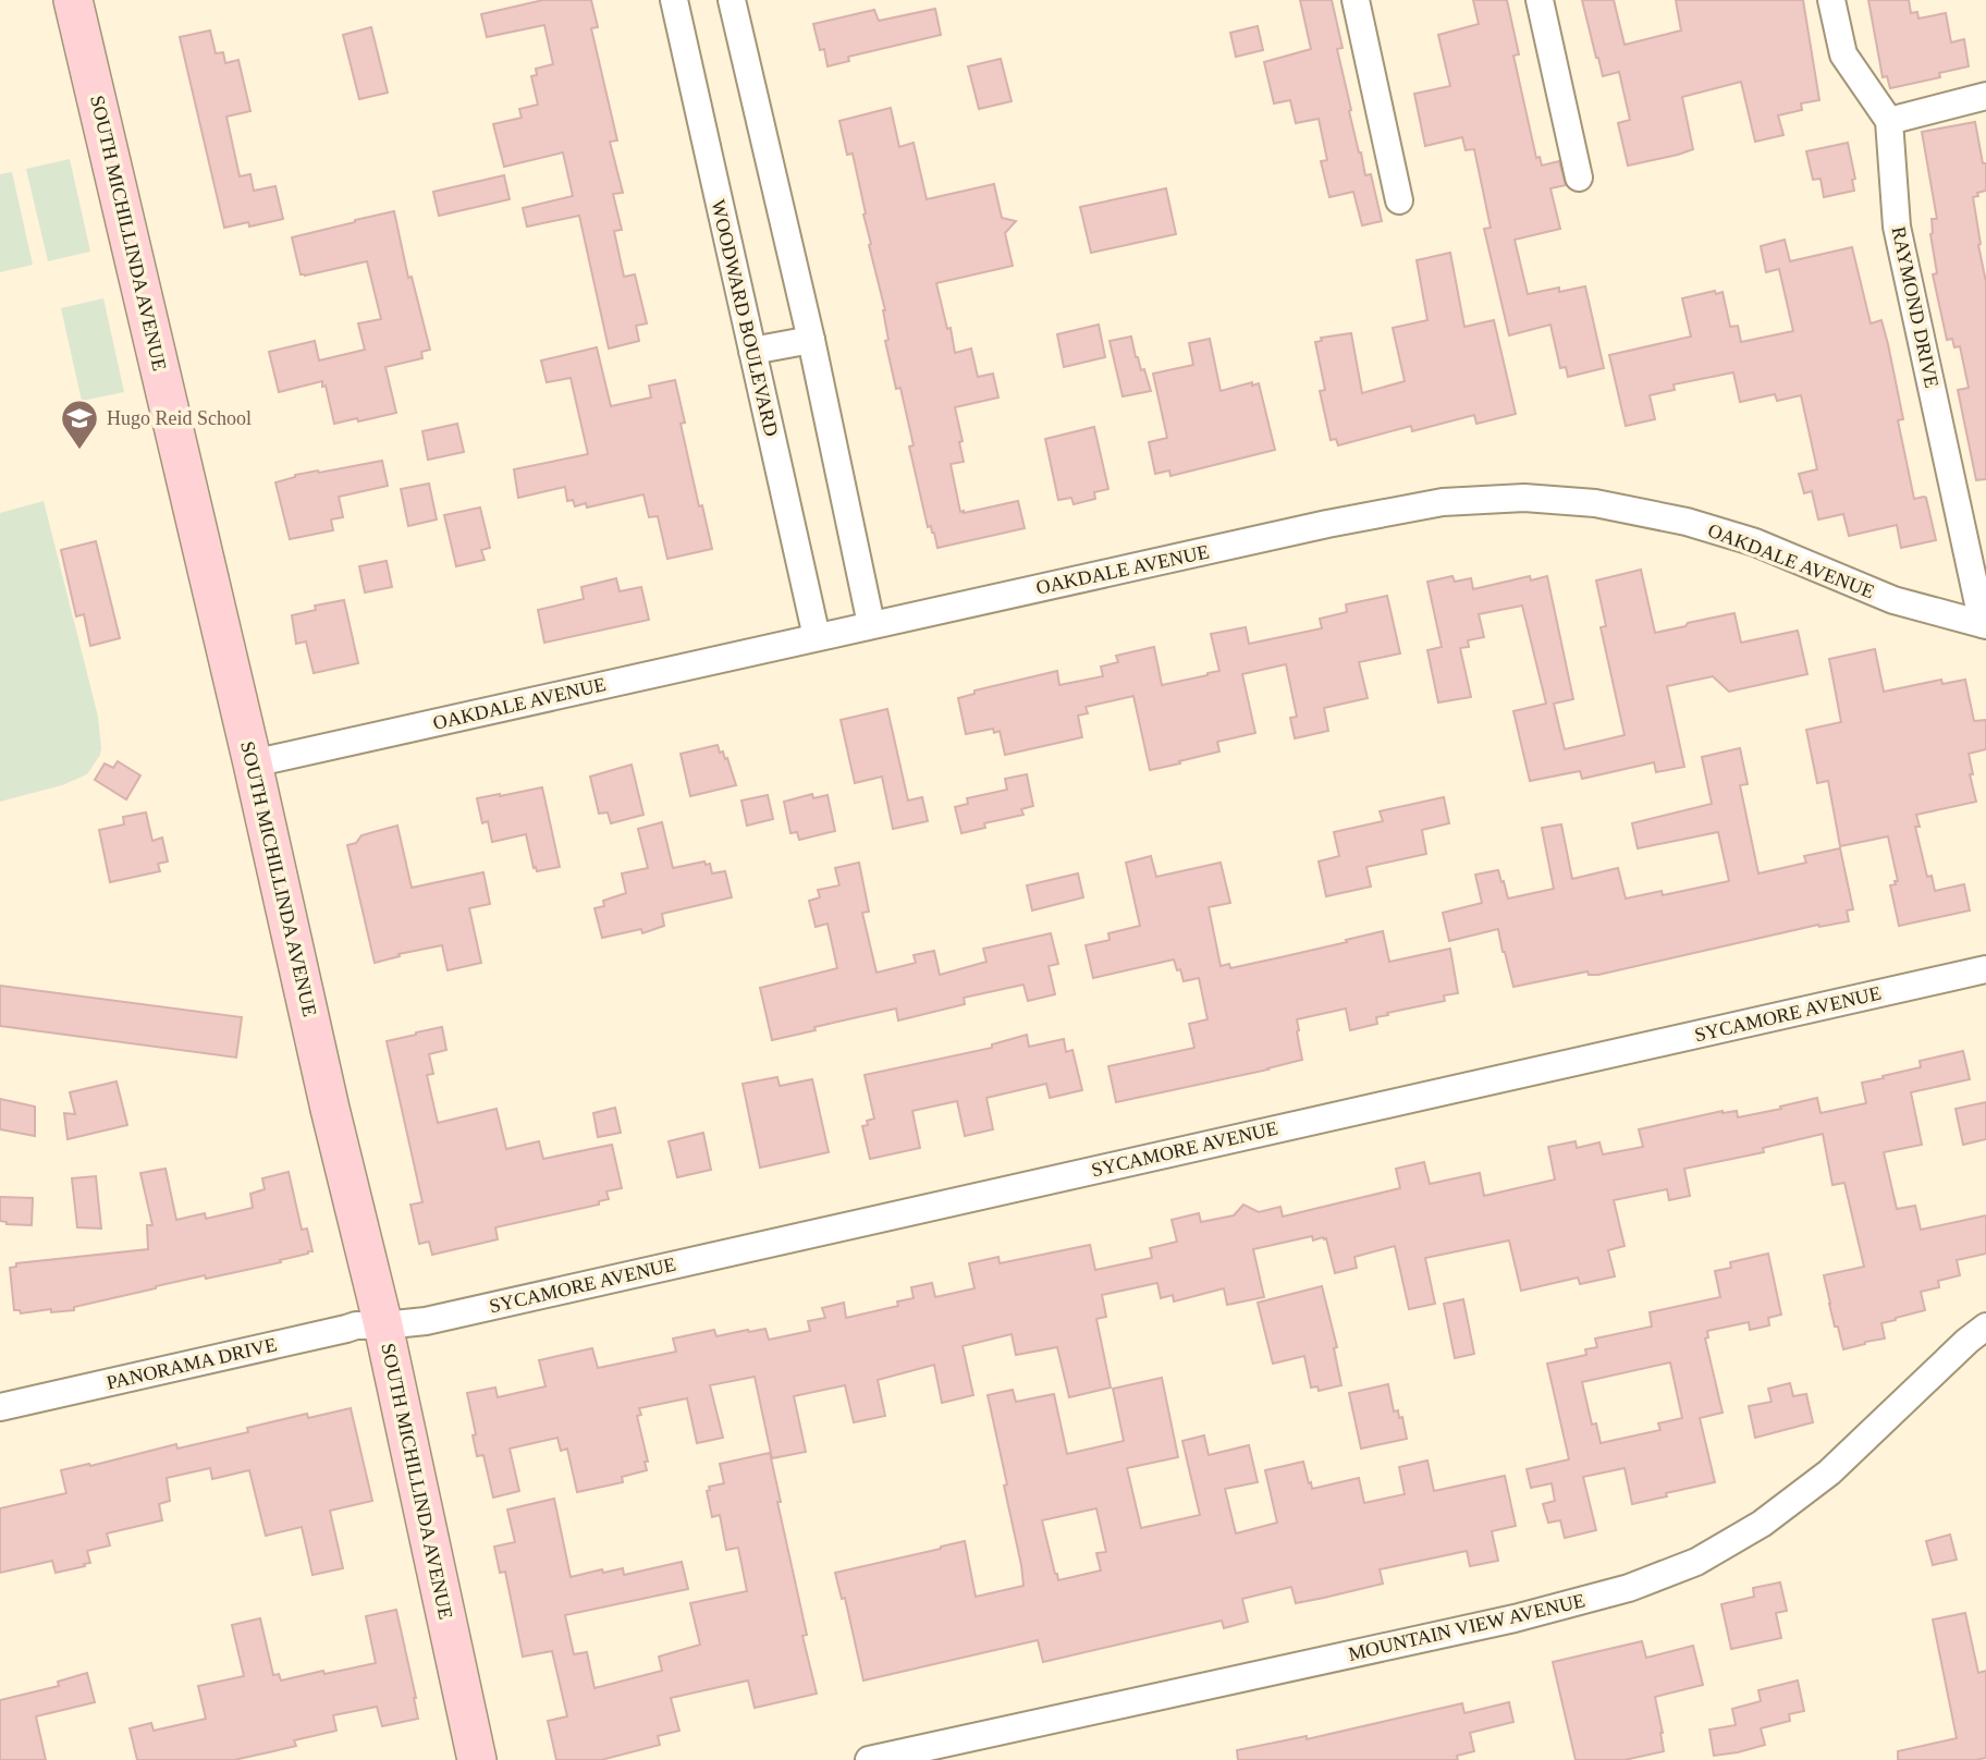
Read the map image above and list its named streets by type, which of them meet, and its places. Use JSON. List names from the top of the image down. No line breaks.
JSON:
{"streets":{"main road":["SOUTH MICHILLINDA AVENUE"],"street":["RAYMOND DRIVE","WOODWARD BOULEVARD","OAKDALE AVENUE","SYCAMORE AVENUE","PANORAMA DRIVE","MOUNTAIN VIEW AVENUE"]},"crossings":[["SOUTH MICHILLINDA AVENUE","OAKDALE AVENUE"],["SOUTH MICHILLINDA AVENUE","SYCAMORE AVENUE"],["SOUTH MICHILLINDA AVENUE","PANORAMA DRIVE"],["RAYMOND DRIVE","OAKDALE AVENUE"],["WOODWARD BOULEVARD","OAKDALE AVENUE"],["SYCAMORE AVENUE","PANORAMA DRIVE"]],"places":{"school or university":["Hugo Reid School"]}}
